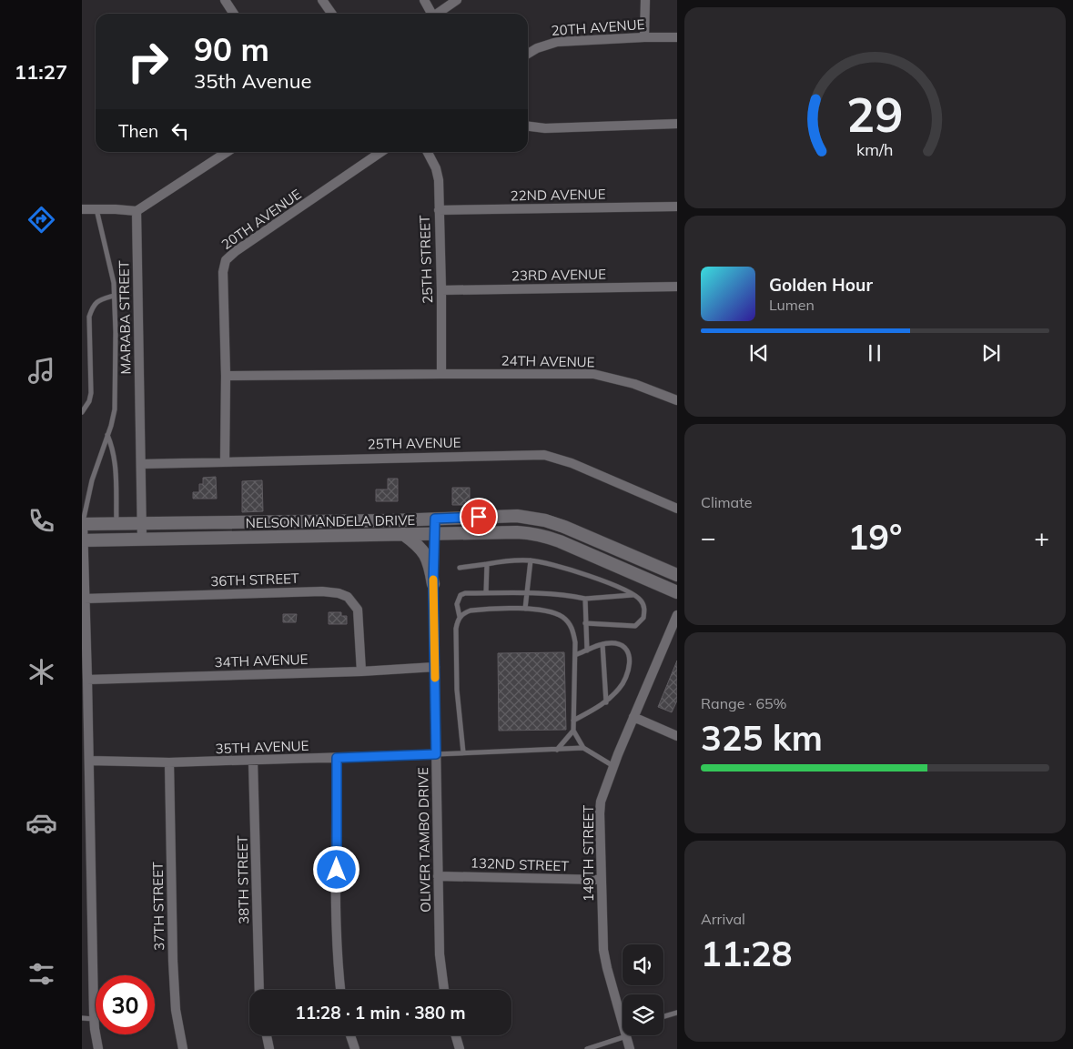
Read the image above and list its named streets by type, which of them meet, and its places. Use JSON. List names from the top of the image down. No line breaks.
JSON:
{"streets":{"main road":["NELSON MANDELA DRIVE"],"street":["20TH AVENUE","22ND AVENUE","25TH STREET","23RD AVENUE","MARABA STREET","24TH AVENUE","25TH AVENUE","36TH STREET","34TH AVENUE","35TH AVENUE","OLIVER TAMBO DRIVE","149TH STREET","132ND STREET","38TH STREET","37TH STREET"]},"crossings":[["20TH AVENUE","24TH AVENUE"],["20TH AVENUE","25TH AVENUE"],["22ND AVENUE","25TH STREET"],["25TH STREET","23RD AVENUE"],["25TH STREET","24TH AVENUE"],["MARABA STREET","25TH AVENUE"],["MARABA STREET","NELSON MANDELA DRIVE"],["NELSON MANDELA DRIVE","OLIVER TAMBO DRIVE"],["36TH STREET","34TH AVENUE"],["34TH AVENUE","OLIVER TAMBO DRIVE"],["35TH AVENUE","OLIVER TAMBO DRIVE"],["35TH AVENUE","38TH STREET"],["35TH AVENUE","37TH STREET"],["OLIVER TAMBO DRIVE","132ND STREET"],["149TH STREET","132ND STREET"]],"page":{"tabs":"11:27","turn":["90 m","35th Avenue"],"then":"Then","song":["Golden Hour","Lumen"],"tile":["Climate",["Range · 65%","325 km"],["Arrival","11:28"]],"heat":["−","19°","+"],"limit":"30","trip":"11:28 · 1 min · 380 m","gauge":["29","km/h"]}}
